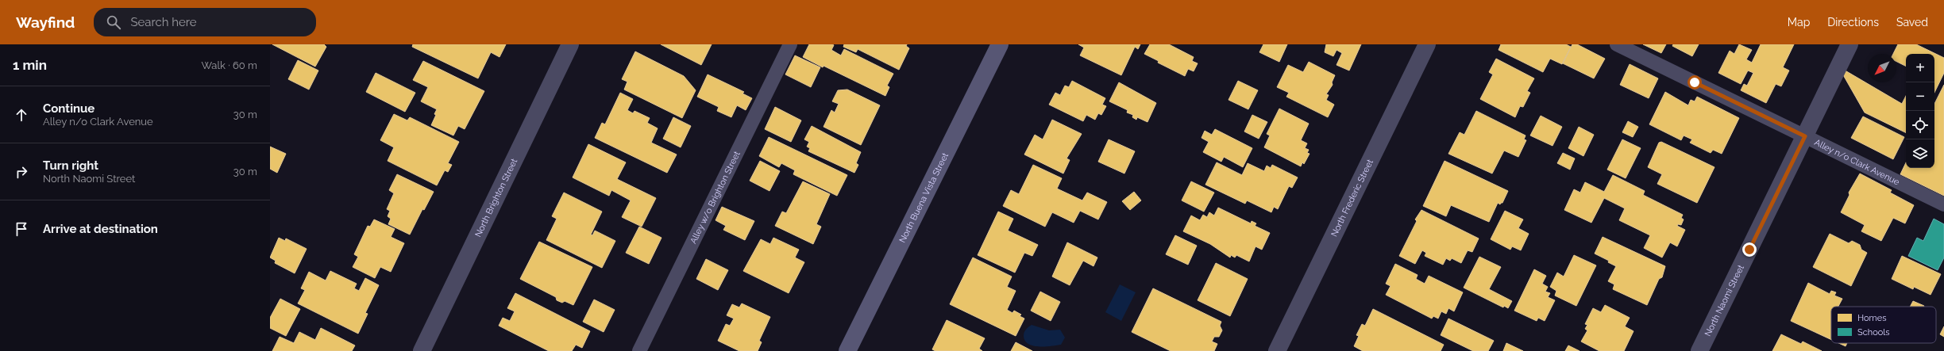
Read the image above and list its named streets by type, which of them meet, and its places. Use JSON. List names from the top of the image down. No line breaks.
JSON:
{"streets":{"main road":["North Buena Vista Street"],"street":["North Brighton Street","North Frederic Street","North Naomi Street"],"lane":["Alley n/o Clark Avenue","Alley w/o Brighton Street"]},"crossings":[["Alley n/o Clark Avenue","North Naomi Street"]],"legend":["Homes","Schools"],"north":"bottom left","page":{"header":"Wayfind","search":"Search here","nav":["Map","Directions","Saved"],"heading":["1 min","Walk · 60 m"],"map_buttons":["+","−"],"list":[["Continue","Alley n/o Clark Avenue","30 m"],["Turn right","North Naomi Street","30 m"],"Arrive at destination"]}}
